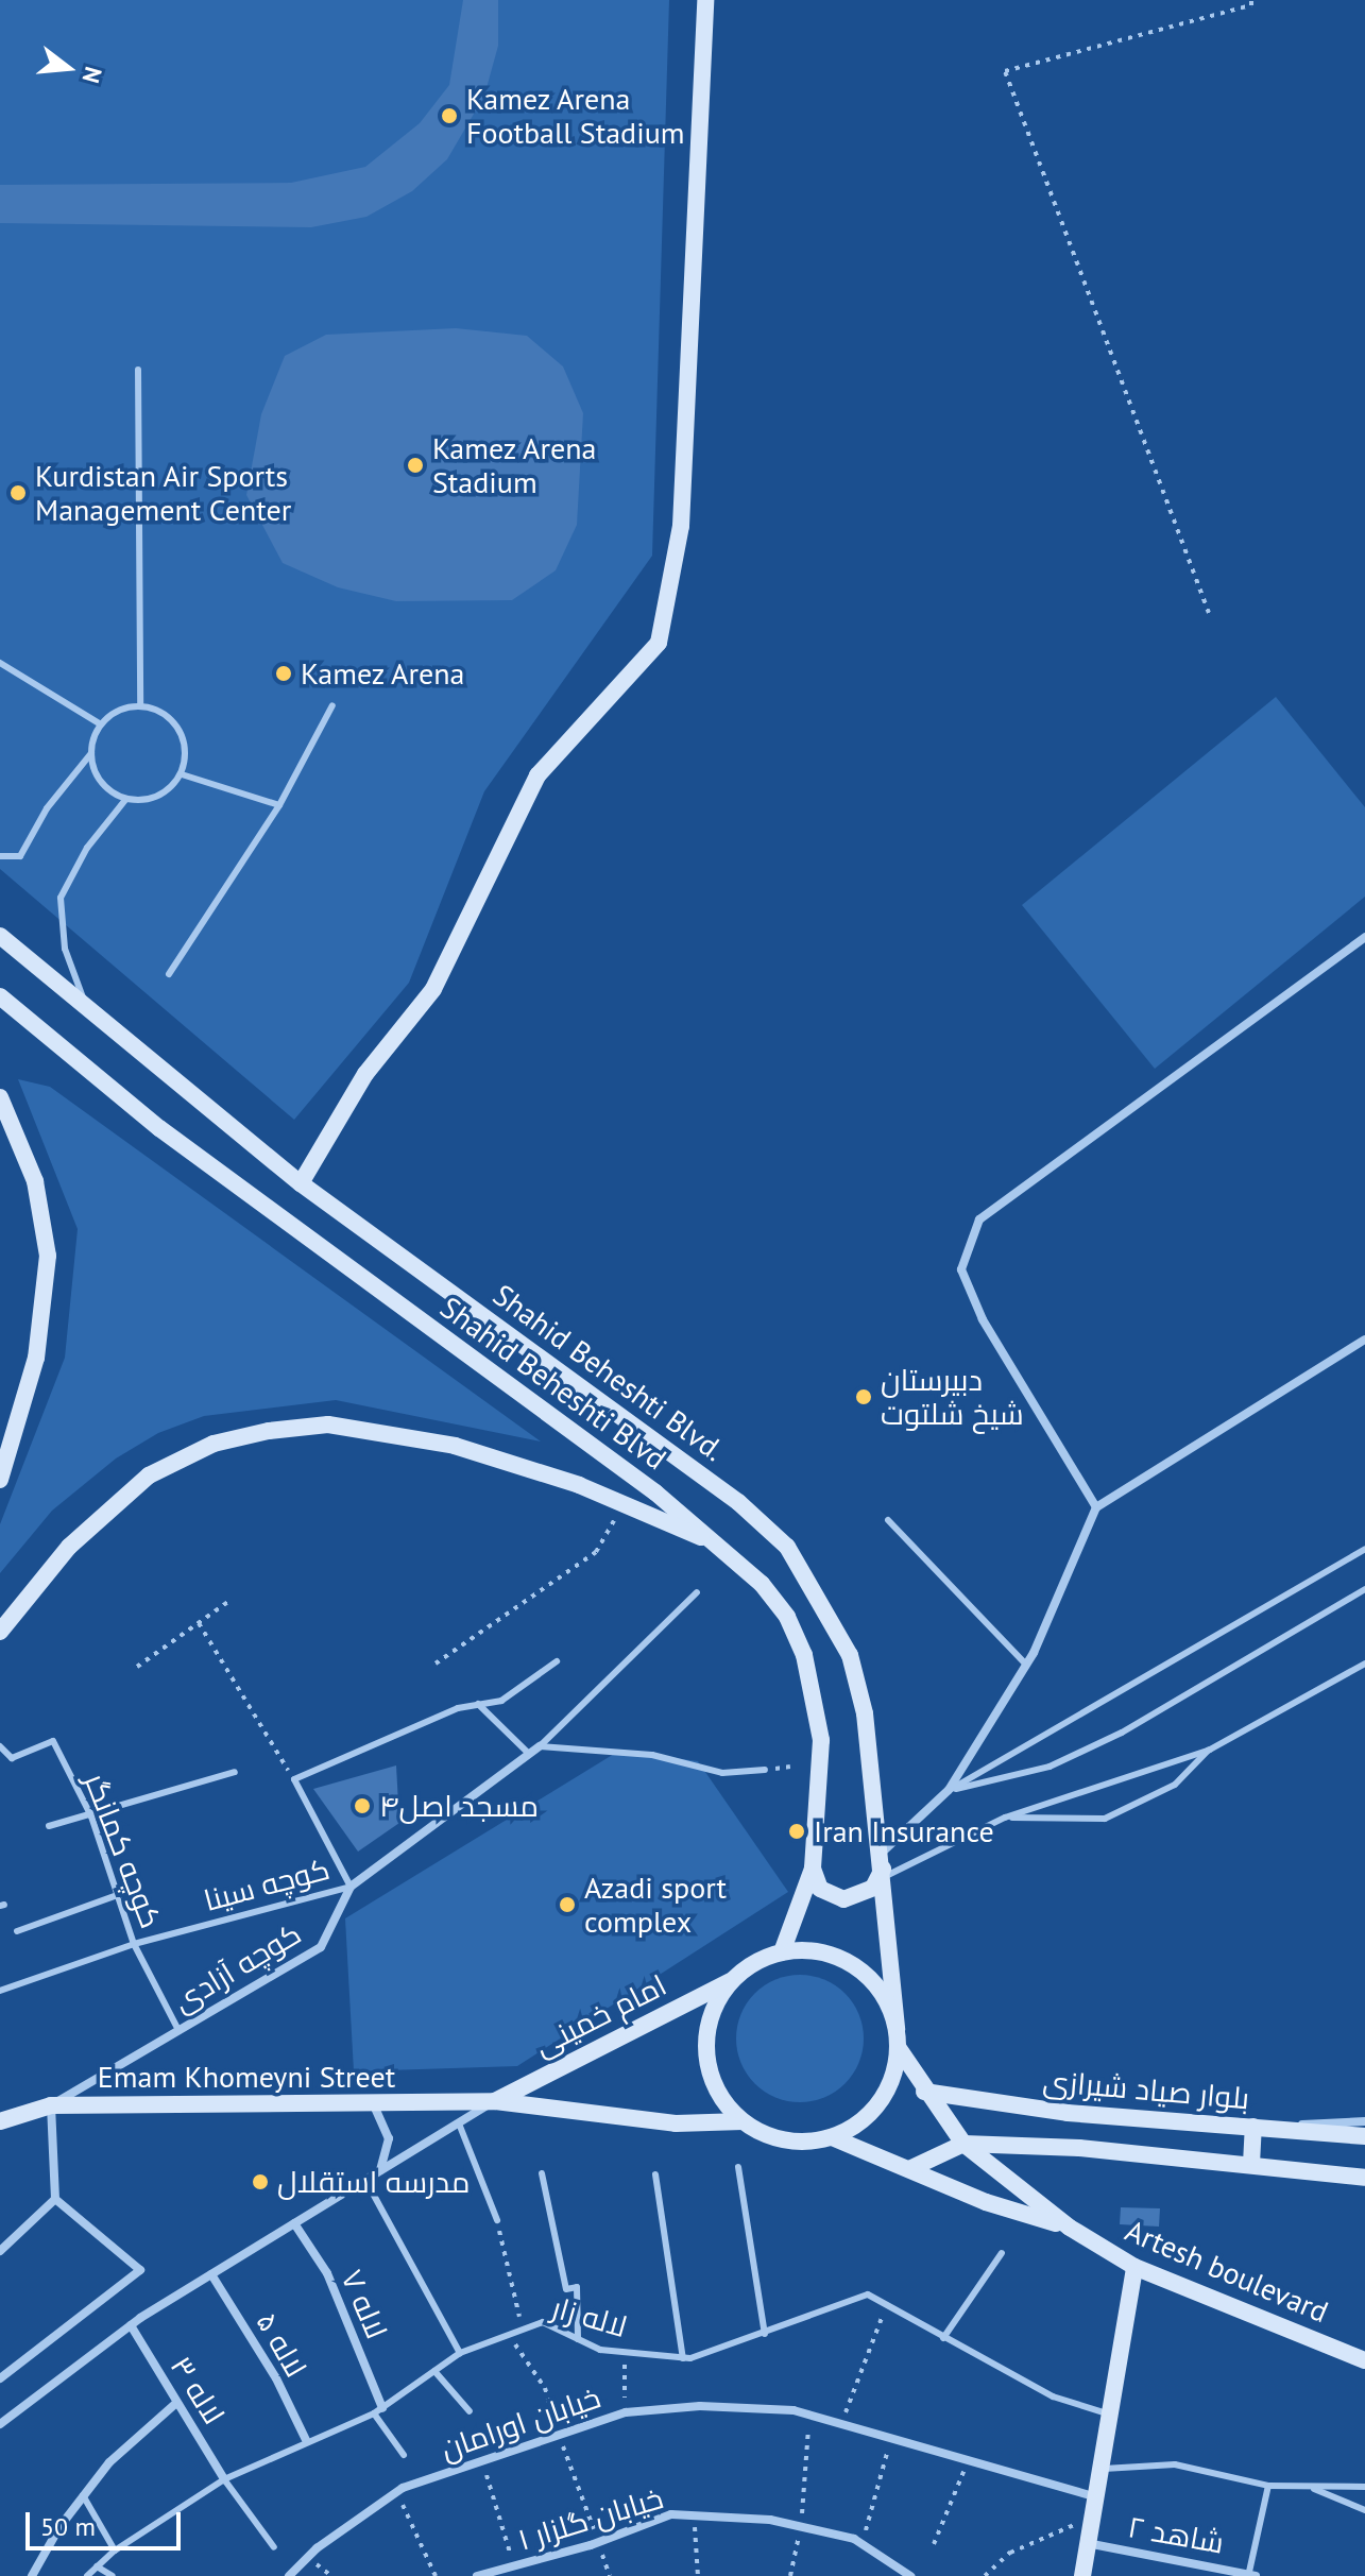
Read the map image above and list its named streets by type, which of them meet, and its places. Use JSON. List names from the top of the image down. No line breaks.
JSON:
{"streets":{"main road":["Shahid Beheshti Blvd.","Shahid Beheshti Blvd","امام خمینی","Emam Khomeyni Street","بلوار صیاد شیرازی","Artesh boulevard"],"street":["کوچه آزادی","لاله ۷","لاله ۵","لاله ۳","خیابان اورامان","خیابان گلزار ۱","شاهد ۲"],"lane":["کوچه کمانگر","کوچه سینا","لاله زار"]},"crossings":[["Shahid Beheshti Blvd.","Shahid Beheshti Blvd"],["Shahid Beheshti Blvd.","امام خمینی"],["Shahid Beheshti Blvd.","Emam Khomeyni Street"],["Shahid Beheshti Blvd","امام خمینی"],["Shahid Beheshti Blvd","Emam Khomeyni Street"],["کوچه کمانگر","کوچه سینا"],["کوچه کمانگر","کوچه آزادی"],["کوچه سینا","کوچه آزادی"],["کوچه آزادی","Emam Khomeyni Street"],["امام خمینی","Emam Khomeyni Street"],["لاله ۷","لاله زار"],["لاله زار","لاله ۵"],["لاله زار","لاله ۳"]],"places":["Kamez Arena Football Stadium","Kamez Arena Stadium","Kurdistan Air Sports Management Center","Kamez Arena","دبیرستان شیخ شلتوت","مسجد اصل۴","Iran Insurance","Azadi sport complex","مدرسه استقلال"],"scale_bar":"50 m","north":"right"}
